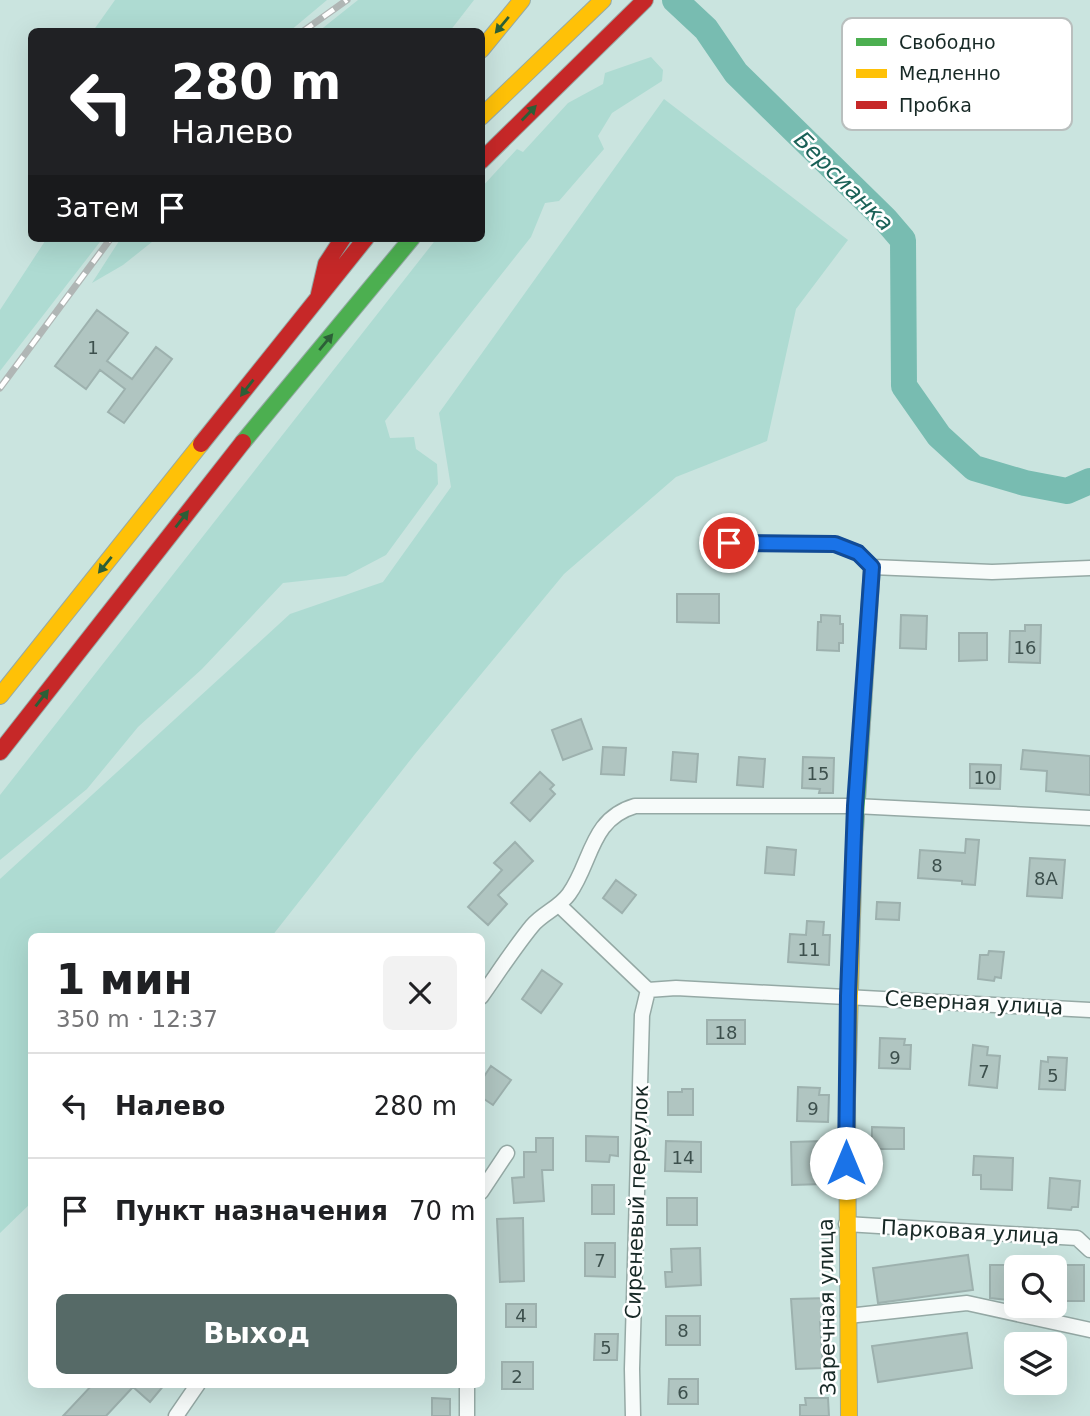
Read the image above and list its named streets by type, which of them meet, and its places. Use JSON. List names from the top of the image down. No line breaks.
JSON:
{"streets":{"main road":["Заречная улица"],"street":["Северная улица","Сиреневый переулок","Парковая улица"]},"crossings":[["Северная улица","Сиреневый переулок"],["Северная улица","Заречная улица"],["Парковая улица","Заречная улица"]],"water":["Берсианка"],"house_numbers":["1","16","15","10","8","8А","11","18","9","7","5","9","14","7","4","8","5","2","6"],"legend":["Свободно","Медленно","Пробка"],"page":{"turn":["280 m","Налево"],"then":"Затем","heading":["1 мин","350 m · 12:37"],"list":[{"name":"Налево","value":"280 m"},{"name":"Пункт назначения","value":"70 m"}],"buttons":"Выход"}}
